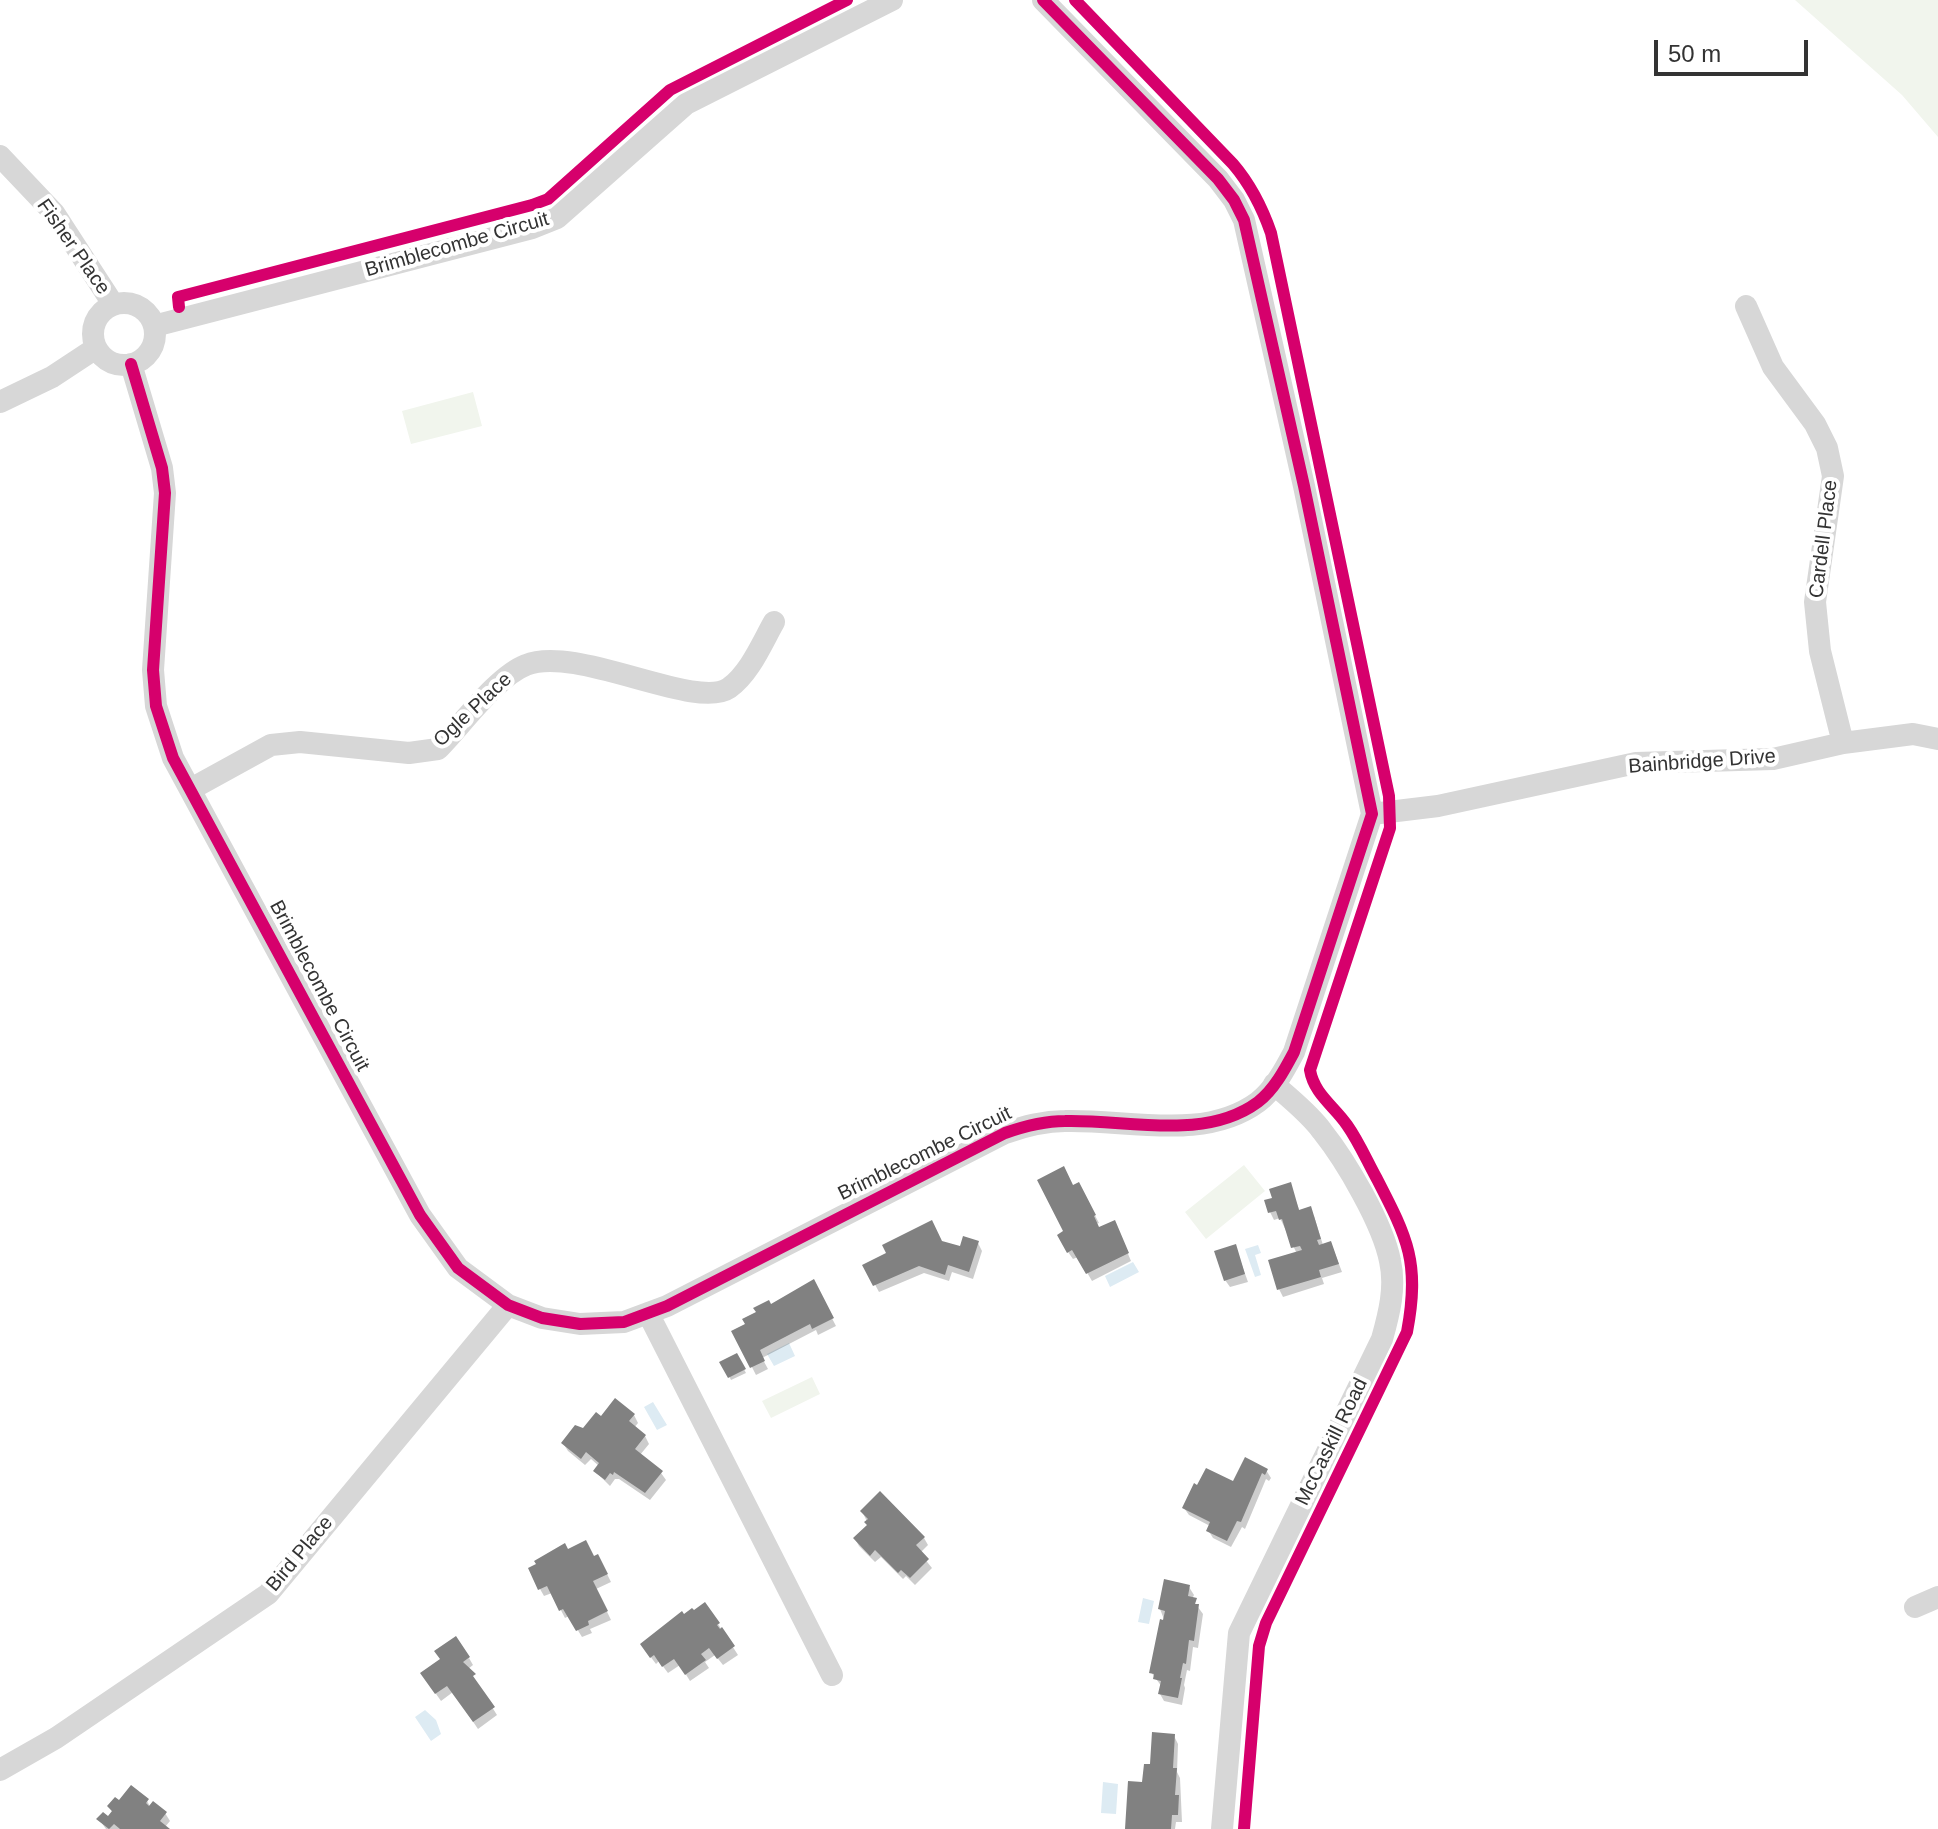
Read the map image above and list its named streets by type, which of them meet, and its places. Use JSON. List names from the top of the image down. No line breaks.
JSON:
{"streets":{"street":["Brimblecombe Circuit","Fisher Place","Cardell Place","Ogle Place","Bainbridge Drive","McCaskill Road","Bird Place"]},"crossings":[["Brimblecombe Circuit","Fisher Place"],["Brimblecombe Circuit","Ogle Place"],["Brimblecombe Circuit","Bainbridge Drive"],["Brimblecombe Circuit","McCaskill Road"],["Brimblecombe Circuit","Bird Place"],["Cardell Place","Bainbridge Drive"]],"scale_bar":"50 m"}
